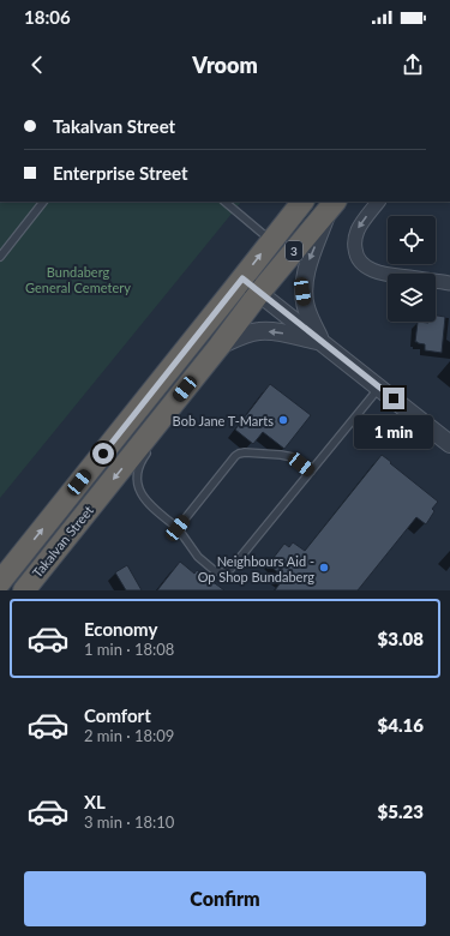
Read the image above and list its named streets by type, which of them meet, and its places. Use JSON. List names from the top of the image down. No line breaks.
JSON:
{"streets":{"highway":["3","Takalvan Street"]},"parks":["Bundaberg General Cemetery"],"places":["Bob Jane T-Marts","Neighbours Aid - Op Shop Bundaberg"],"page":{"status":"18:06","header":"Vroom","banner":["Takalvan Street","Enterprise Street"],"bubble":"1 min","list":[{"name":"Economy","note":"1 min · 18:08","value":"$3.08"},{"name":"Comfort","note":"2 min · 18:09","value":"$4.16"},{"name":"XL","note":"3 min · 18:10","value":"$5.23"}],"buttons":"Confirm"}}
